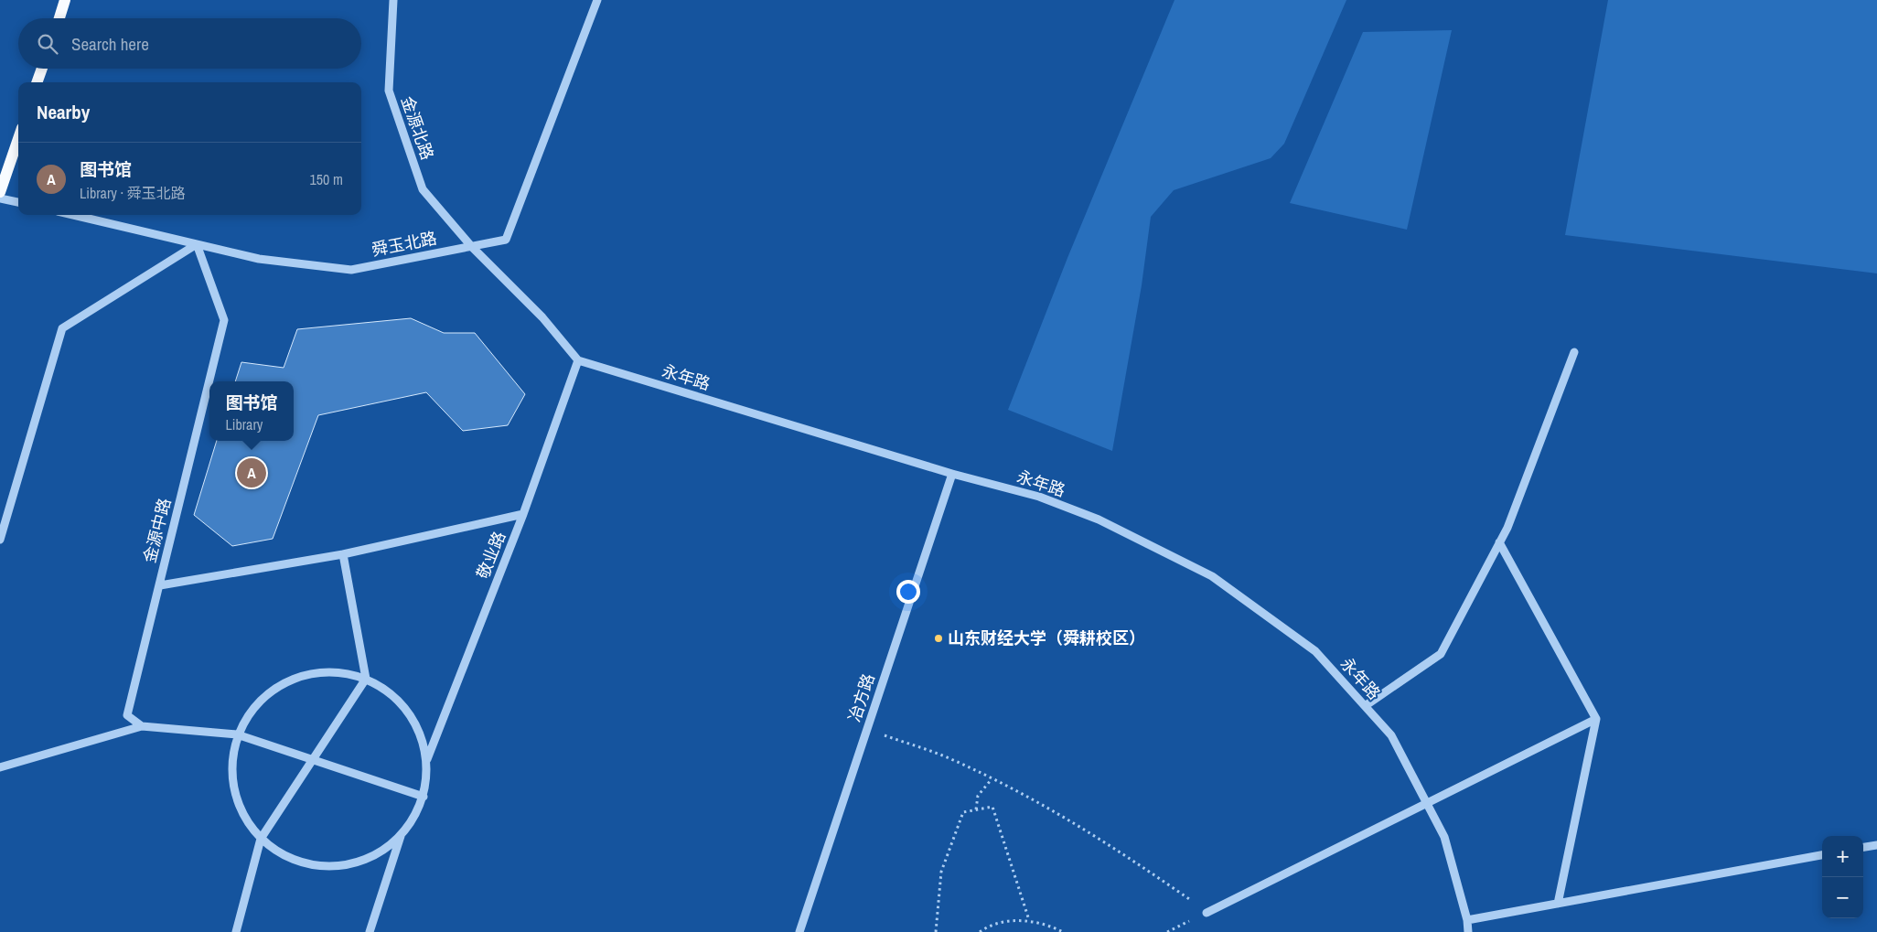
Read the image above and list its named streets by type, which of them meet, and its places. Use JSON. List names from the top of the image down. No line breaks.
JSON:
{"streets":{"street":["金源北路","舜玉北路","永年路","金源中路","敬业路","冶方路"]},"crossings":[["金源北路","舜玉北路"],["舜玉北路","金源中路"],["永年路","敬业路"],["永年路","冶方路"]],"places":["山东财经大学（舜耕校区）"],"page":{"search":"Search here","heading":"Nearby","list":[{"mark":"A","name":"图书馆","note":"Library · 舜玉北路","value":"150 m"}],"popup":["图书馆","Library"],"pins":"A","map_buttons":["+","−"]}}
